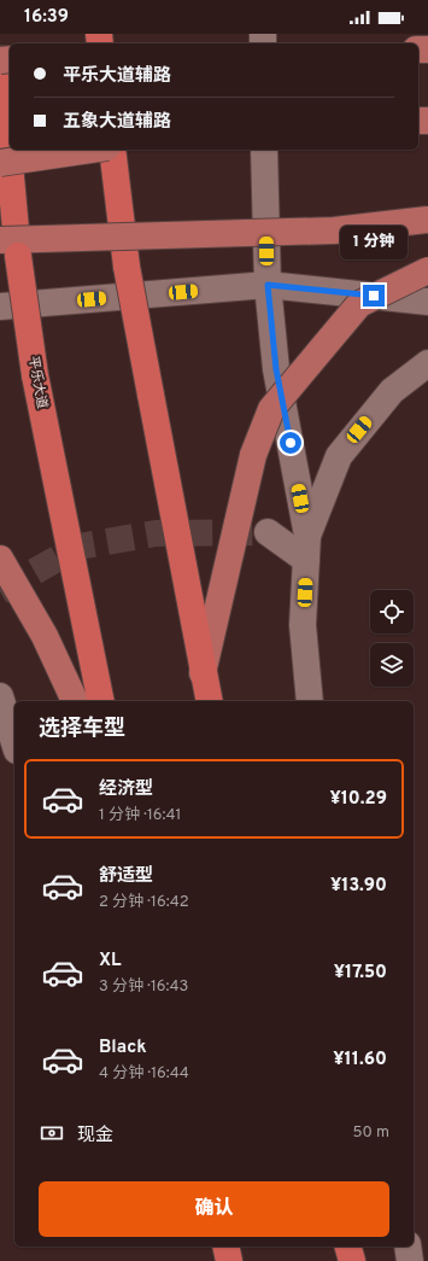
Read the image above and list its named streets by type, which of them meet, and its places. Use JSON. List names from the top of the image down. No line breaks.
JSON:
{"streets":{"highway":["平乐大道"]},"page":{"status":"16:39","banner":["平乐大道辅路","五象大道辅路"],"bubble":"1 分钟","heading":"选择车型","list":[{"name":"经济型","note":"1 分钟 · 16:41","value":"¥10.29"},{"name":"舒适型","note":"2 分钟 · 16:42","value":"¥13.90"},{"name":"XL","note":"3 分钟 · 16:43","value":"¥17.50"},{"name":"Black","note":"4 分钟 · 16:44","value":"¥11.60"}],"pay":["现金","50 m"],"buttons":"确认"}}
